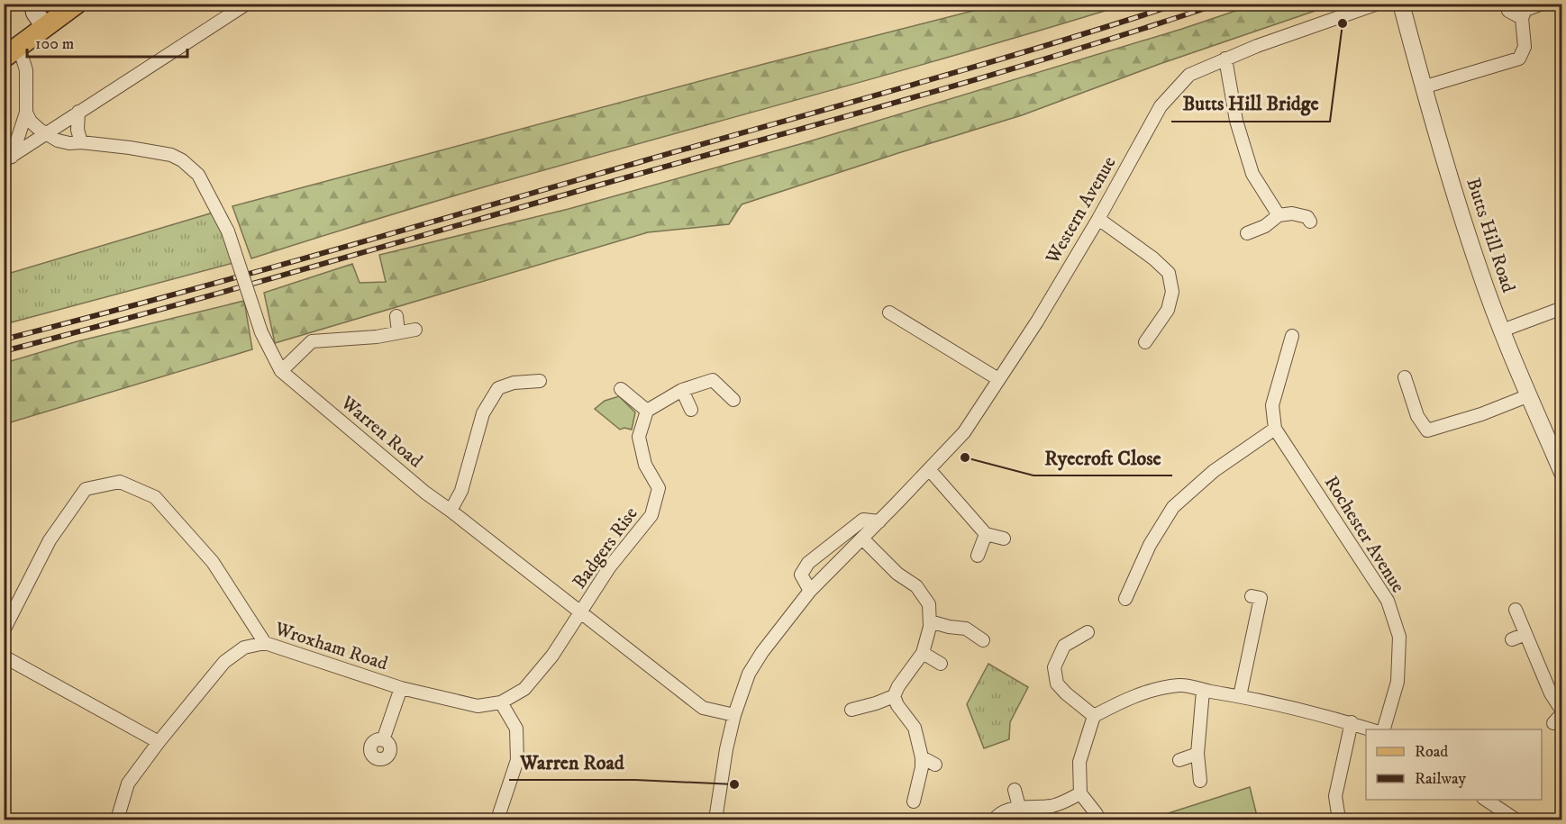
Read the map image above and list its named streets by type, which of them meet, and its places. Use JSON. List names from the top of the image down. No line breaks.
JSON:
{"streets":{"street":["Western Avenue","Butts Hill Road","Warren Road","Rochester Avenue","Badgers Rise","Wroxham Road"]},"crossings":[["Western Avenue","Warren Road"],["Warren Road","Badgers Rise"],["Warren Road","Wroxham Road"],["Badgers Rise","Wroxham Road"]],"places":["Butts Hill Bridge","Ryecroft Close","Warren Road"],"legend":["Road","Railway"],"scale_bar":"100 m"}
